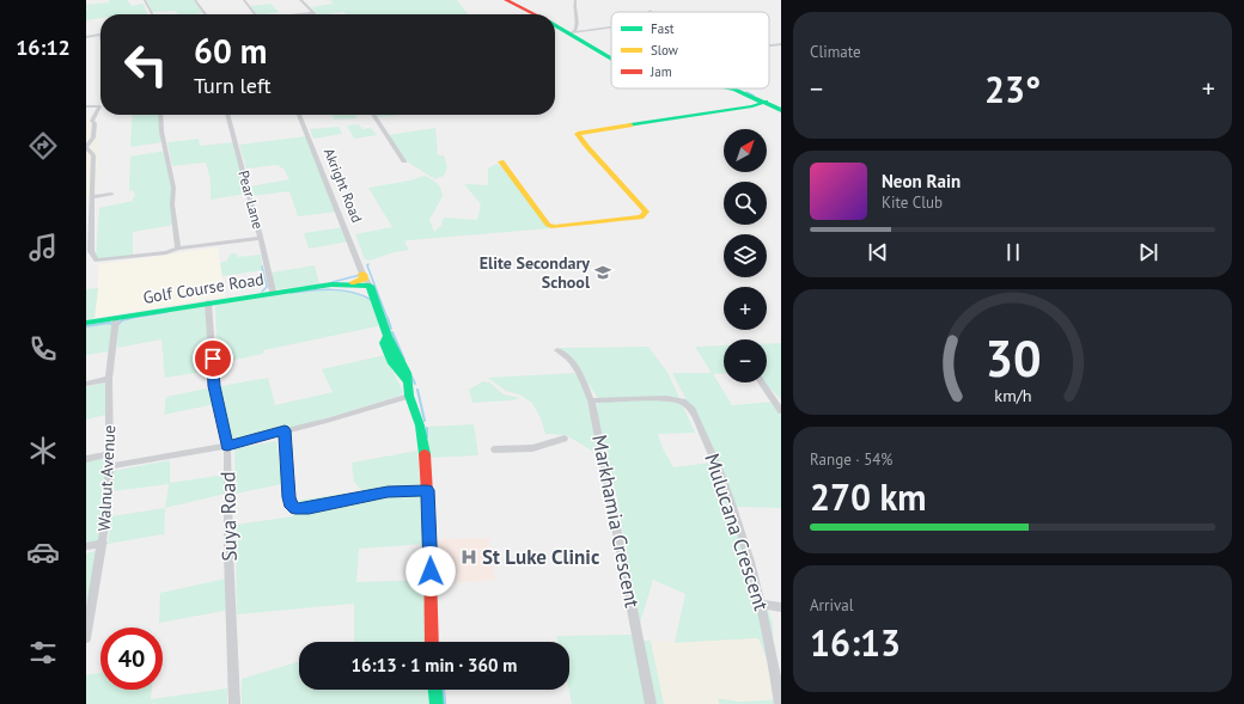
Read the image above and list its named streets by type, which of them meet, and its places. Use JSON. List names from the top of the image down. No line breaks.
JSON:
{"streets":{"street":["Akright Road","Pear Lane","Golf Course Road","Walnut Avenue","Suya Road","Markhamia Crescent","Mulucana Crescent"]},"crossings":[["Akright Road","Golf Course Road"],["Pear Lane","Golf Course Road"],["Golf Course Road","Walnut Avenue"],["Golf Course Road","Suya Road"],["Markhamia Crescent","Mulucana Crescent"]],"places":{"school or university":["Elite Secondary School"],"hospital":["St Luke Clinic"]},"legend":["Fast","Slow","Jam"],"north":"top right","page":{"tabs":"16:12","tile":["Climate",["Range · 54%","270 km"],["Arrival","16:13"]],"turn":["60 m","Turn left"],"heat":["−","23°","+"],"map_buttons":["+","−"],"song":["Neon Rain","Kite Club"],"limit":"40","trip":"16:13 · 1 min · 360 m","gauge":["30","km/h"]}}
